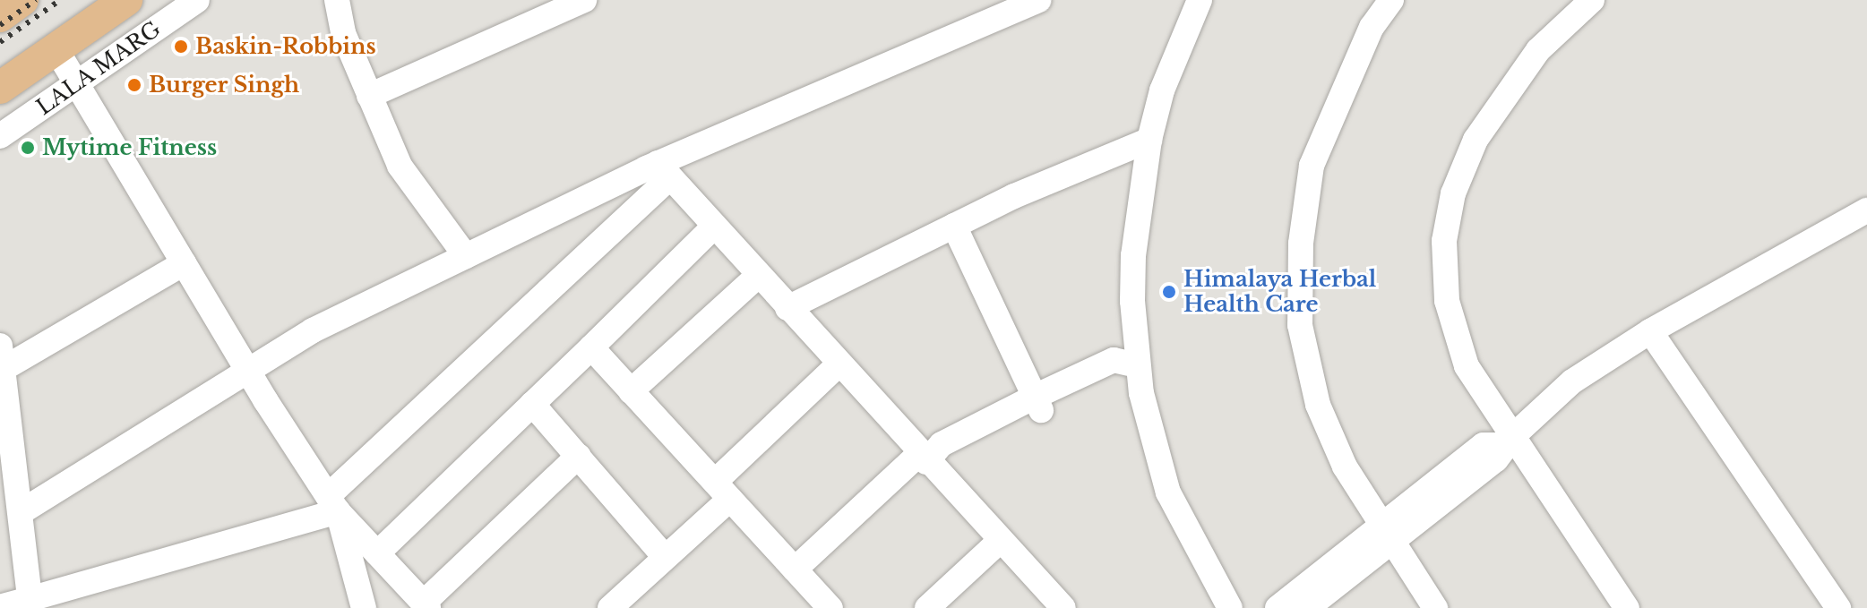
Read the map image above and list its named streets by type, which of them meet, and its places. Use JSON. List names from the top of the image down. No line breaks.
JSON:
{"streets":{"street":["LALA MARG"]},"places":["Baskin-Robbins","Burger Singh","Mytime Fitness","Himalaya Herbal Health Care"]}
